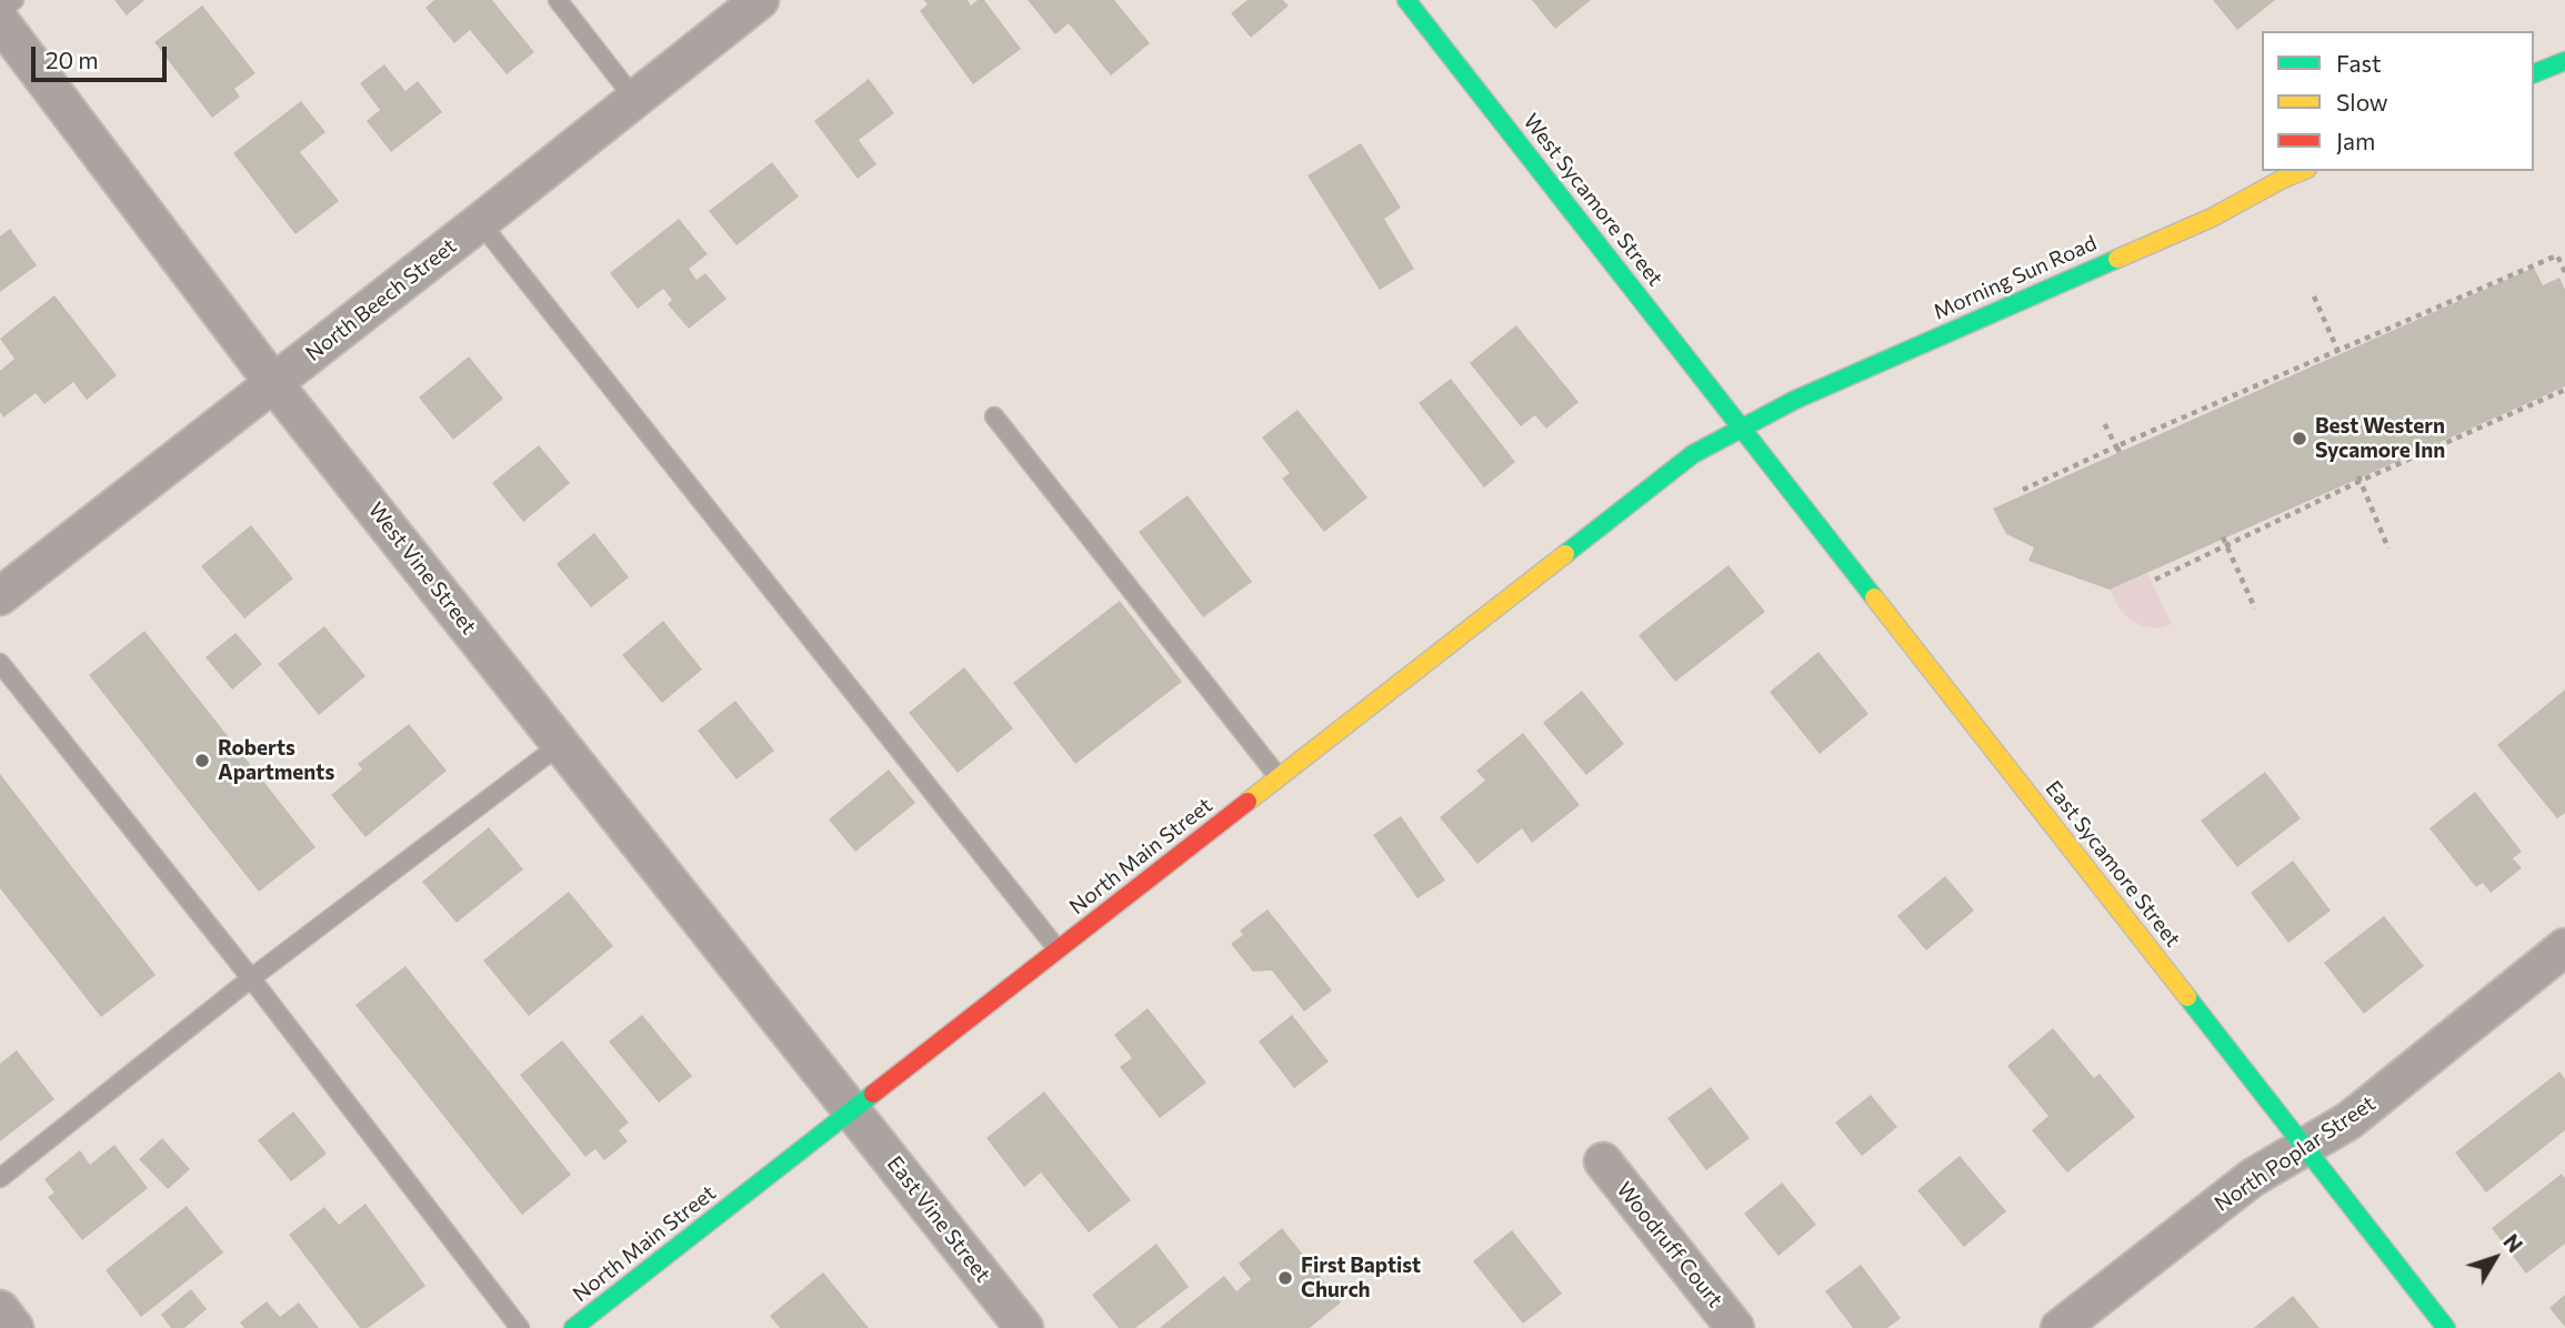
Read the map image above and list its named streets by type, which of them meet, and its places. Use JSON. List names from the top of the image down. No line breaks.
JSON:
{"streets":{"main road":["West Sycamore Street","Morning Sun Road","North Main Street","East Sycamore Street"],"street":["North Beech Street","West Vine Street","North Poplar Street","East Vine Street","Woodruff Court"]},"crossings":[["West Sycamore Street","Morning Sun Road"],["West Sycamore Street","North Main Street"],["West Sycamore Street","East Sycamore Street"],["Morning Sun Road","North Main Street"],["Morning Sun Road","East Sycamore Street"],["North Beech Street","West Vine Street"],["West Vine Street","North Main Street"],["West Vine Street","East Vine Street"],["North Main Street","East Sycamore Street"],["North Main Street","East Vine Street"],["East Sycamore Street","North Poplar Street"]],"places":["Best Western Sycamore Inn","Roberts Apartments","First Baptist Church"],"legend":["Fast","Slow","Jam"],"scale_bar":"20 m","north":"top right"}
